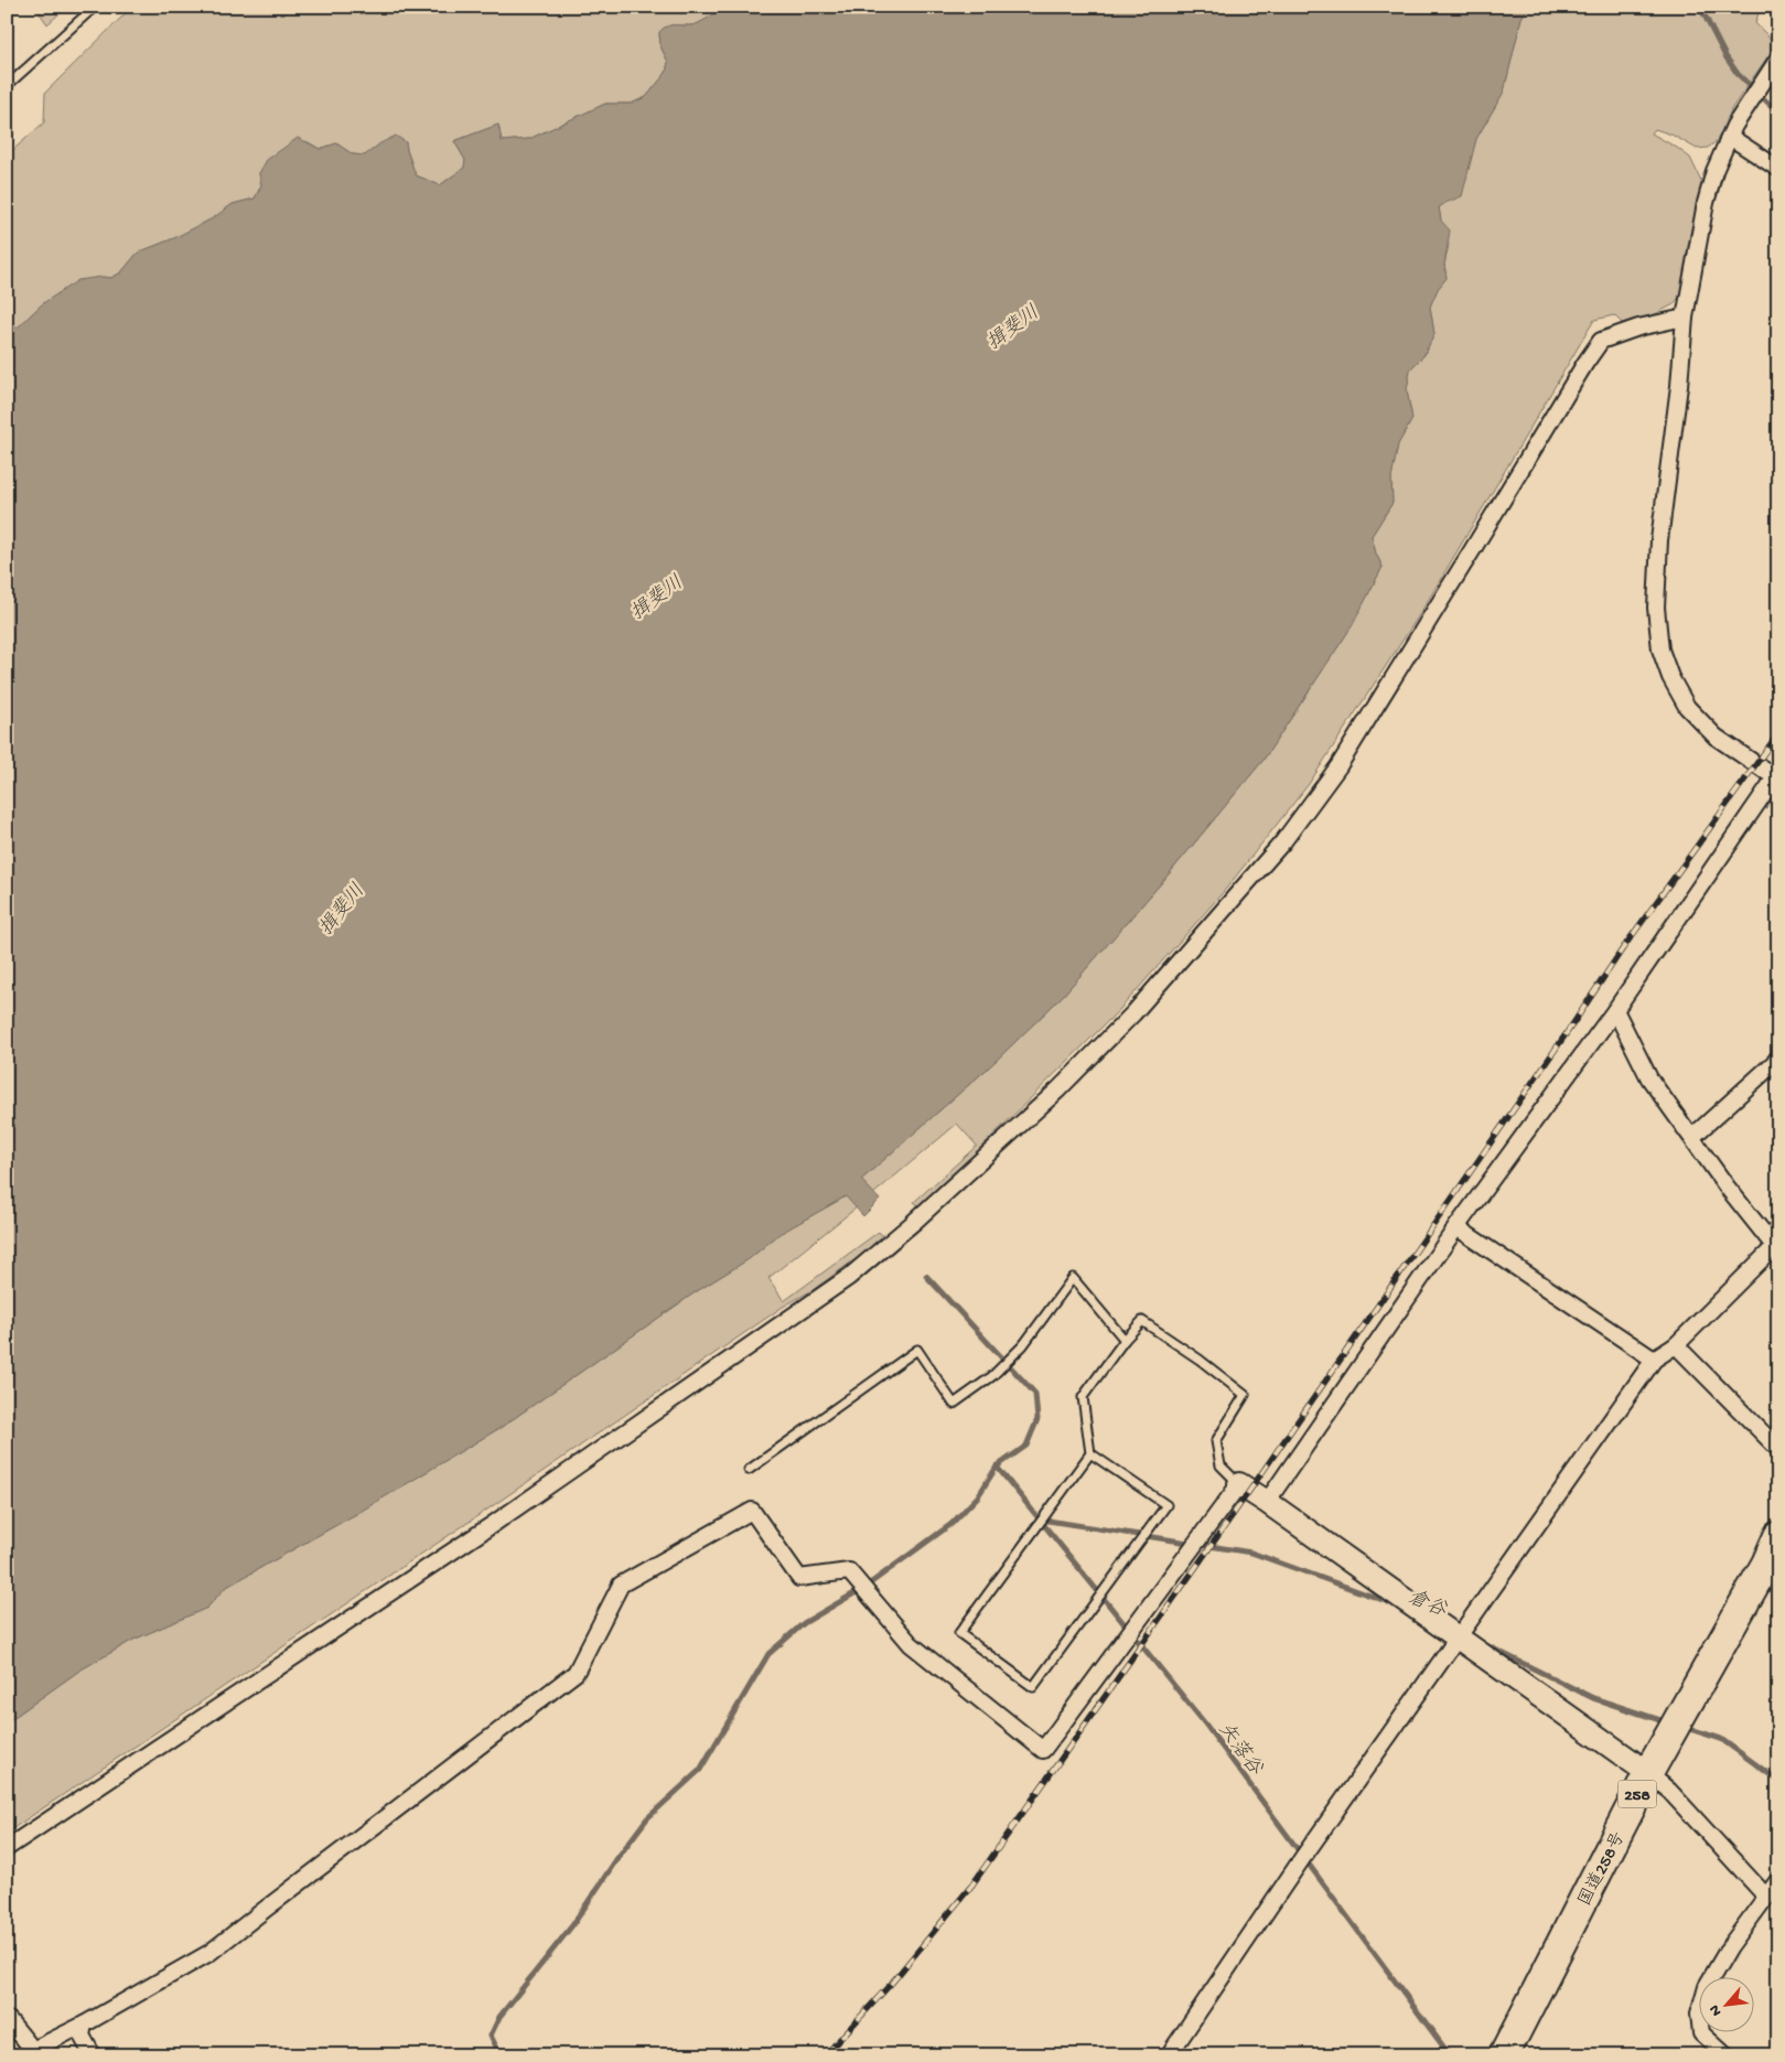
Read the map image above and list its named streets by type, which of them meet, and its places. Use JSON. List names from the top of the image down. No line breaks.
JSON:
{"streets":{"highway":["258","国道258号"]},"water":["揖斐川","倉谷","矢落谷"],"north":"bottom left"}
